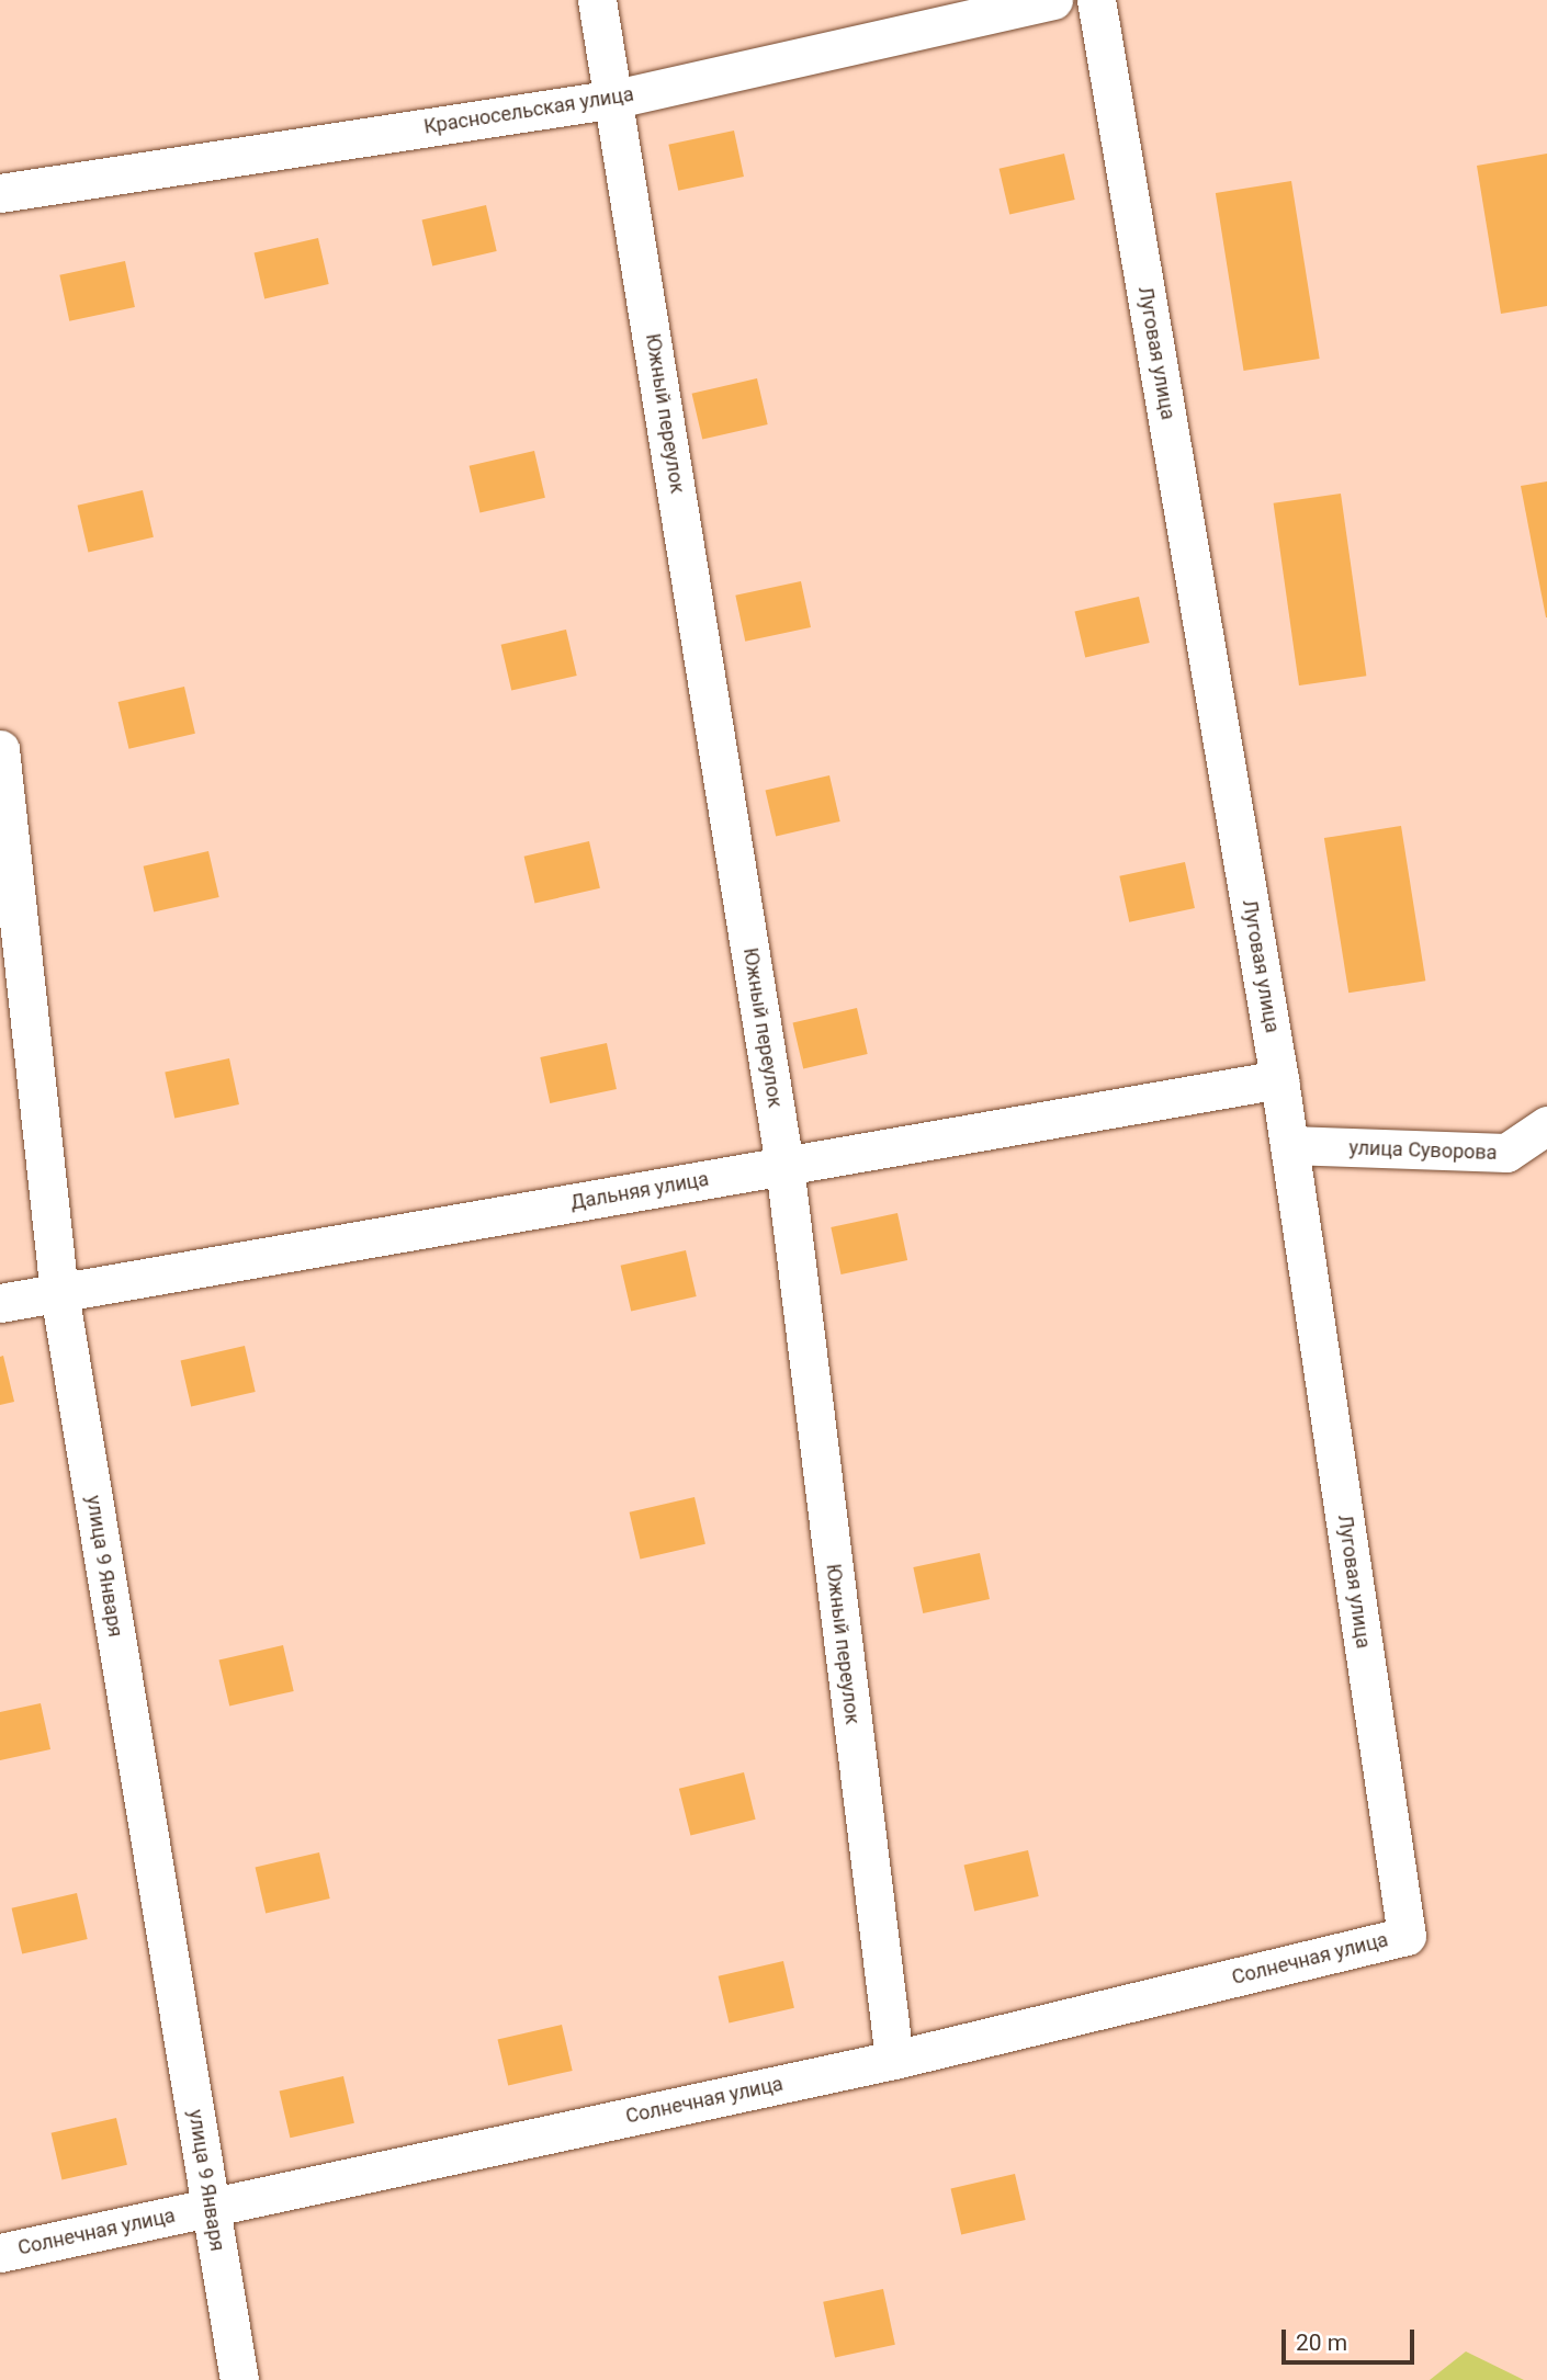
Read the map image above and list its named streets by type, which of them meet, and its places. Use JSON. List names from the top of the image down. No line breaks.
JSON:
{"streets":{"street":["Красносельская улица","Луговая улица","Южный переулок","улица Суворова","Дальняя улица","улица 9 Января","Солнечная улица"]},"crossings":[["Красносельская улица","Южный переулок"],["Луговая улица","улица Суворова"],["Луговая улица","Дальняя улица"],["Луговая улица","Солнечная улица"],["Южный переулок","Дальняя улица"],["Южный переулок","Солнечная улица"],["Дальняя улица","улица 9 Января"],["улица 9 Января","Солнечная улица"]],"scale_bar":"20 m"}
